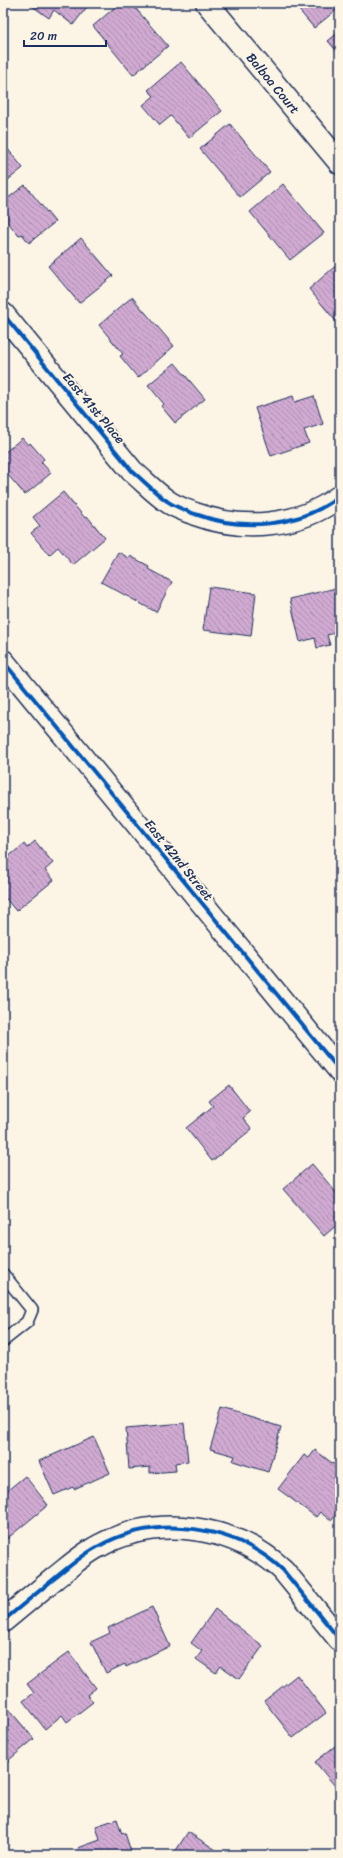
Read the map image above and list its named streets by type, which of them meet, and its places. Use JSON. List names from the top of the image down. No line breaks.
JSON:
{"streets":{"street":["Balboa Court","East 41st Place","East 42nd Street"]},"scale_bar":"20 m"}
